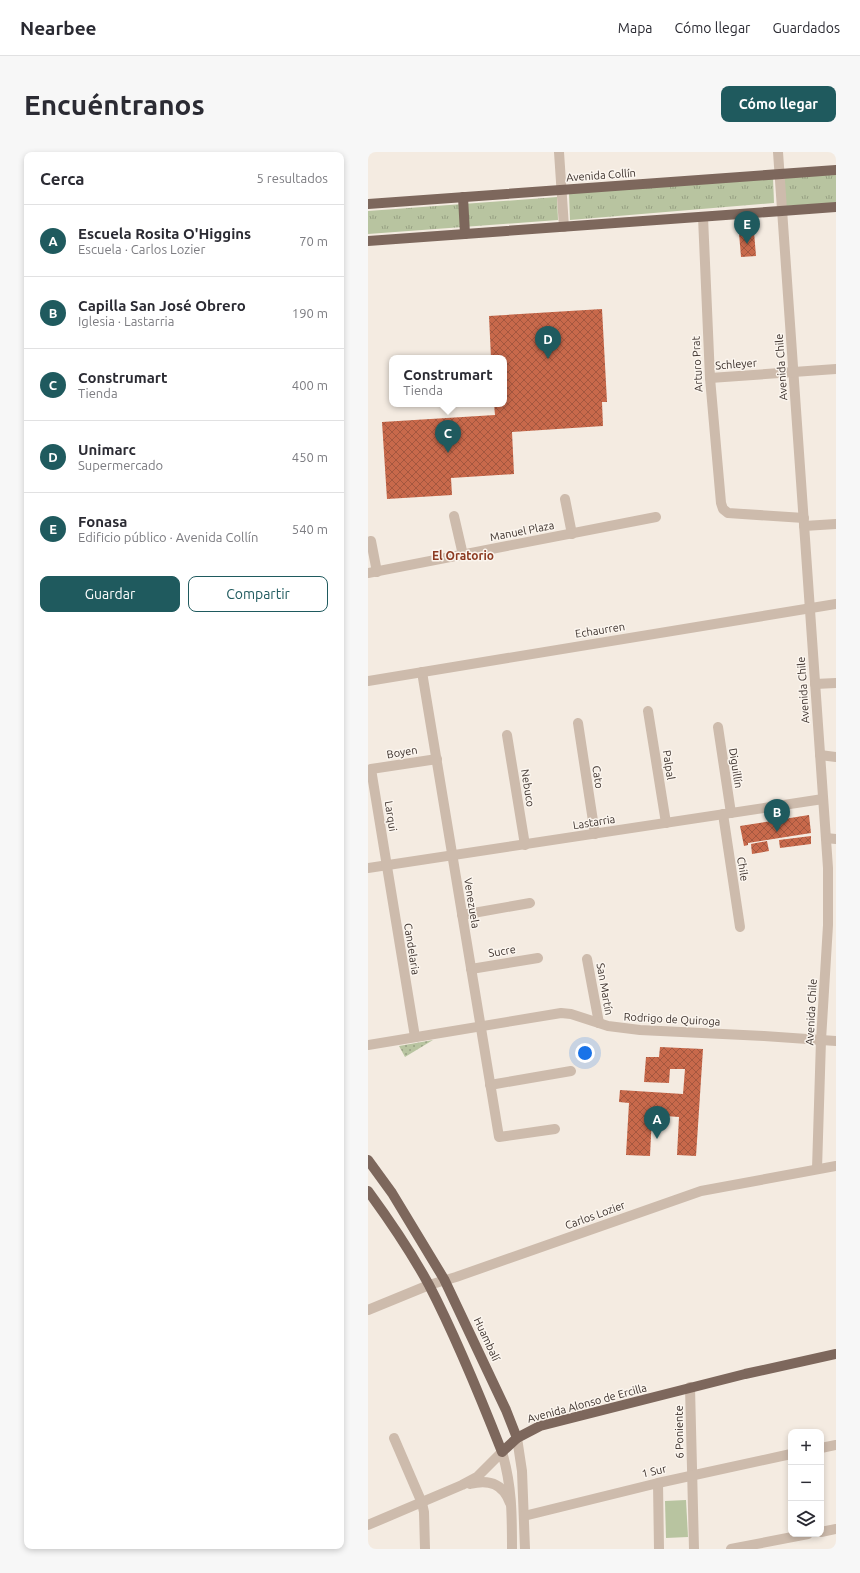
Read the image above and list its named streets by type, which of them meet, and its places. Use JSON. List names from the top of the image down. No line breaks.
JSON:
{"streets":{"main road":["Avenida Collín","Huambalí","Avenida Alonso de Ercilla"],"street":["Arturo Prat","Schleyer","Avenida Chile","Manuel Plaza","Echaurren","Boyen","Palpal","Diguillín","Cato","Nebuco","Larqui","Lastarria","Chile","Venezuela","Candelaria","Sucre","San Martín","Rodrigo de Quiroga","Carlos Lozier","6 Poniente","1 Sur"]},"crossings":[["Avenida Collín","Avenida Chile"],["Arturo Prat","Schleyer"],["Arturo Prat","Avenida Chile"],["Schleyer","Avenida Chile"],["Avenida Chile","Echaurren"],["Avenida Chile","Lastarria"],["Avenida Chile","Rodrigo de Quiroga"],["Avenida Chile","Carlos Lozier"],["Echaurren","Venezuela"],["Boyen","Larqui"],["Boyen","Venezuela"],["Palpal","Lastarria"],["Diguillín","Lastarria"],["Diguillín","Chile"],["Cato","Lastarria"],["Nebuco","Lastarria"],["Larqui","Lastarria"],["Larqui","Candelaria"],["Lastarria","Chile"],["Lastarria","Venezuela"],["Lastarria","Candelaria"],["Venezuela","Sucre"],["Venezuela","Rodrigo de Quiroga"],["Candelaria","Rodrigo de Quiroga"],["San Martín","Rodrigo de Quiroga"],["Carlos Lozier","Huambalí"],["Huambalí","Avenida Alonso de Ercilla"],["Huambalí","1 Sur"],["Avenida Alonso de Ercilla","6 Poniente"],["6 Poniente","1 Sur"]],"districts":["El Oratorio"],"page":{"header":"Nearbee","nav":["Mapa","Cómo llegar","Guardados"],"buttons":["Cómo llegar",["Guardar","Compartir"]],"title":"Encuéntranos","heading":["Cerca","5 resultados"],"list":[{"mark":"A","name":"Escuela Rosita O'Higgins","note":"Escuela · Carlos Lozier","value":"70 m"},{"mark":"B","name":"Capilla San José Obrero","note":"Iglesia · Lastarria","value":"190 m"},{"mark":"C","name":"Construmart","note":"Tienda","value":"400 m"},{"mark":"D","name":"Unimarc","note":"Supermercado","value":"450 m"},{"mark":"E","name":"Fonasa","note":"Edificio público · Avenida Collín","value":"540 m"}],"pins":["E","D","C","B","A"],"popup":["Construmart","Tienda"],"map_buttons":["+","−"]}}
